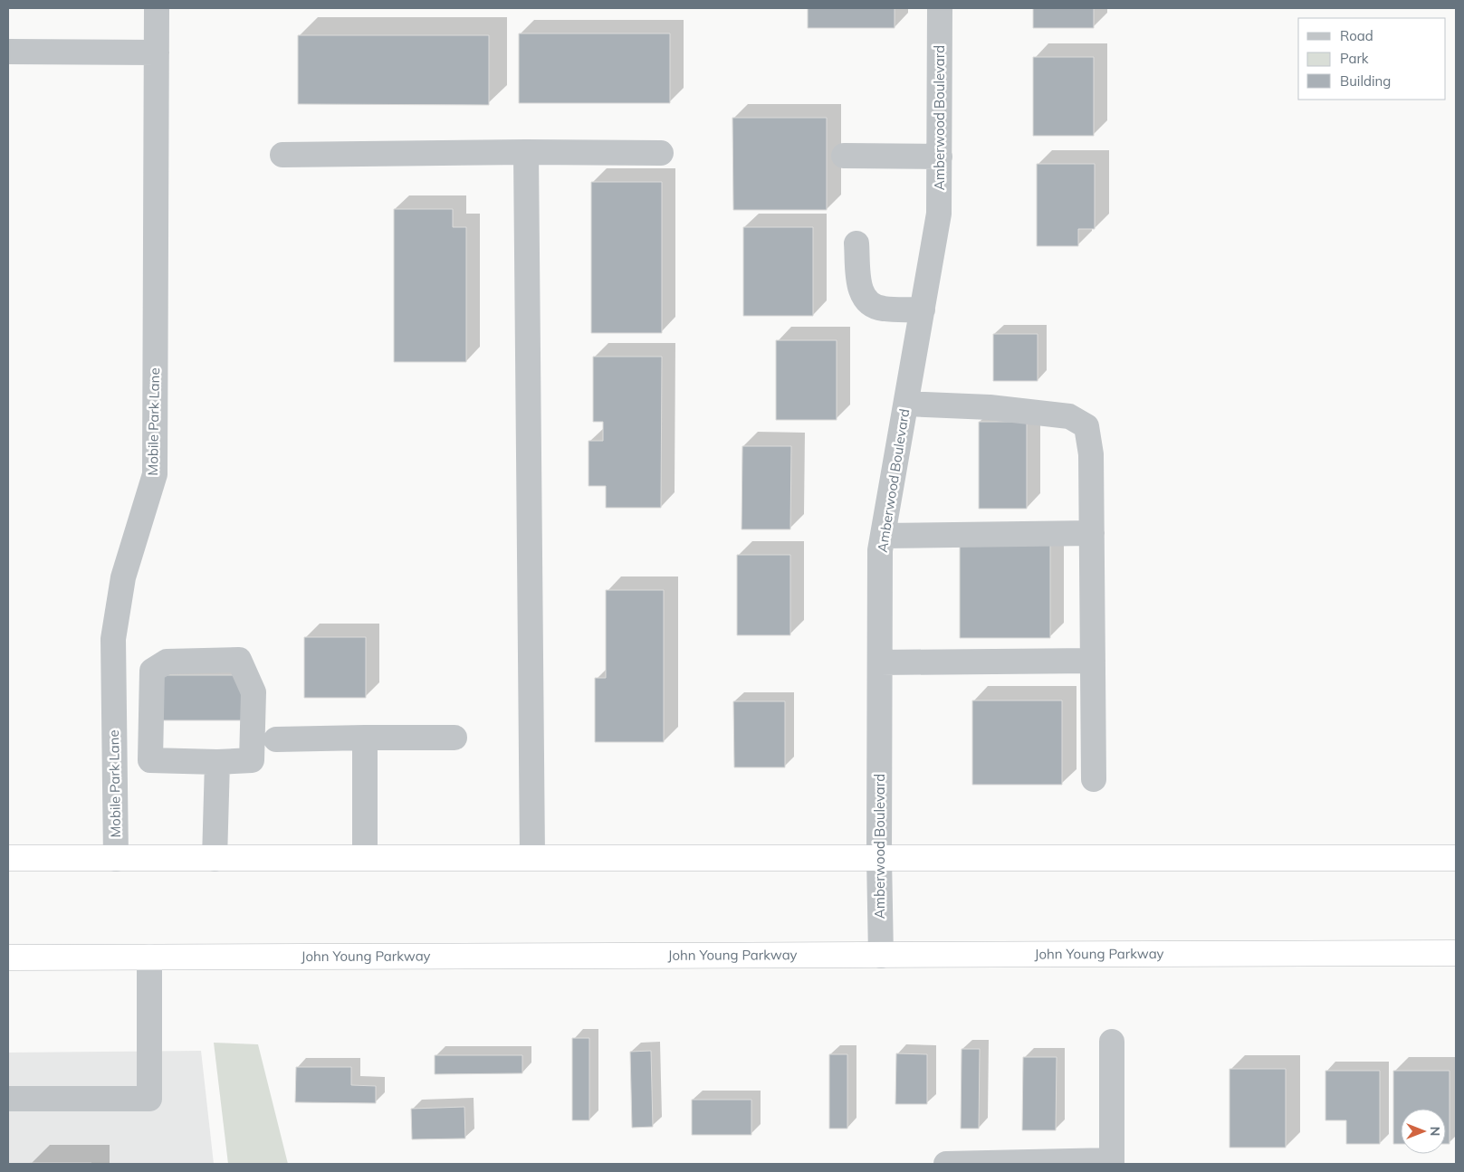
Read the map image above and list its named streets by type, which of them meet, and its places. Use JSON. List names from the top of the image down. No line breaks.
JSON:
{"streets":{"highway":["John Young Parkway"],"street":["Amberwood Boulevard","Mobile Park Lane"]},"crossings":[["Amberwood Boulevard","John Young Parkway"]],"legend":["Road","Park","Building"],"north":"right"}
